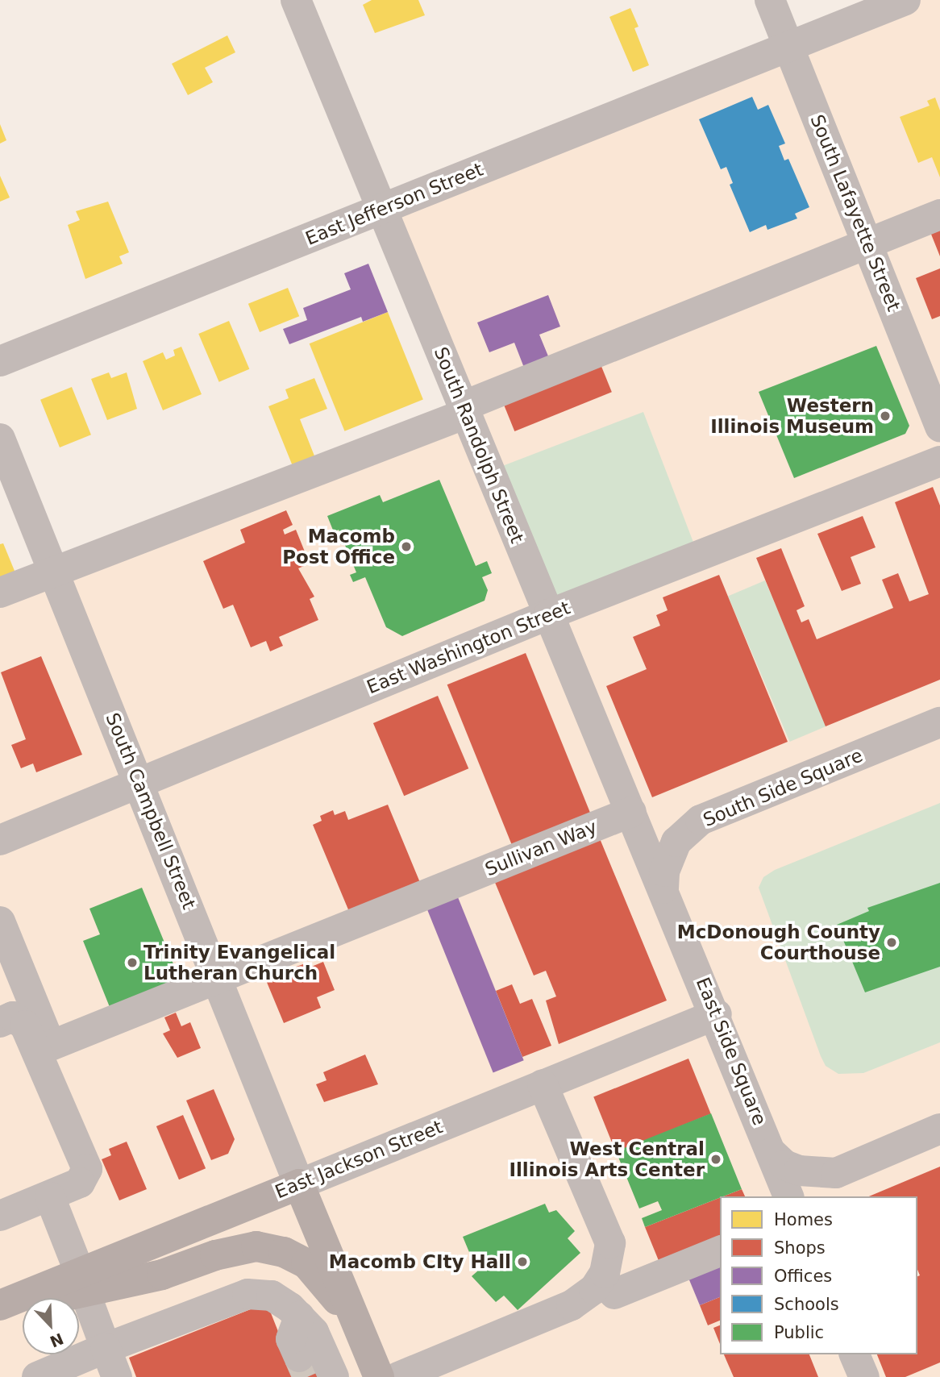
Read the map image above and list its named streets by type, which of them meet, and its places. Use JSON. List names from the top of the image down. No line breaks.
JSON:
{"streets":{"highway":["East Jackson Street"],"street":["East Jefferson Street","South Lafayette Street","South Randolph Street","East Washington Street","South Side Square","South Campbell Street","Sullivan Way","East Side Square"]},"crossings":[["East Jefferson Street","South Lafayette Street"],["East Jefferson Street","South Randolph Street"],["South Randolph Street","East Washington Street"],["South Randolph Street","South Side Square"],["South Randolph Street","Sullivan Way"],["South Randolph Street","East Side Square"],["East Washington Street","South Campbell Street"],["South Side Square","East Side Square"],["South Campbell Street","Sullivan Way"],["South Campbell Street","East Jackson Street"],["East Side Square","East Jackson Street"]],"places":["Western Illinois Museum","Macomb Post Office","McDonough County Courthouse","Trinity Evangelical Lutheran Church","West Central Illinois Arts Center","Macomb CIty Hall"],"legend":["Homes","Shops","Offices","Schools","Public"],"north":"bottom right"}
